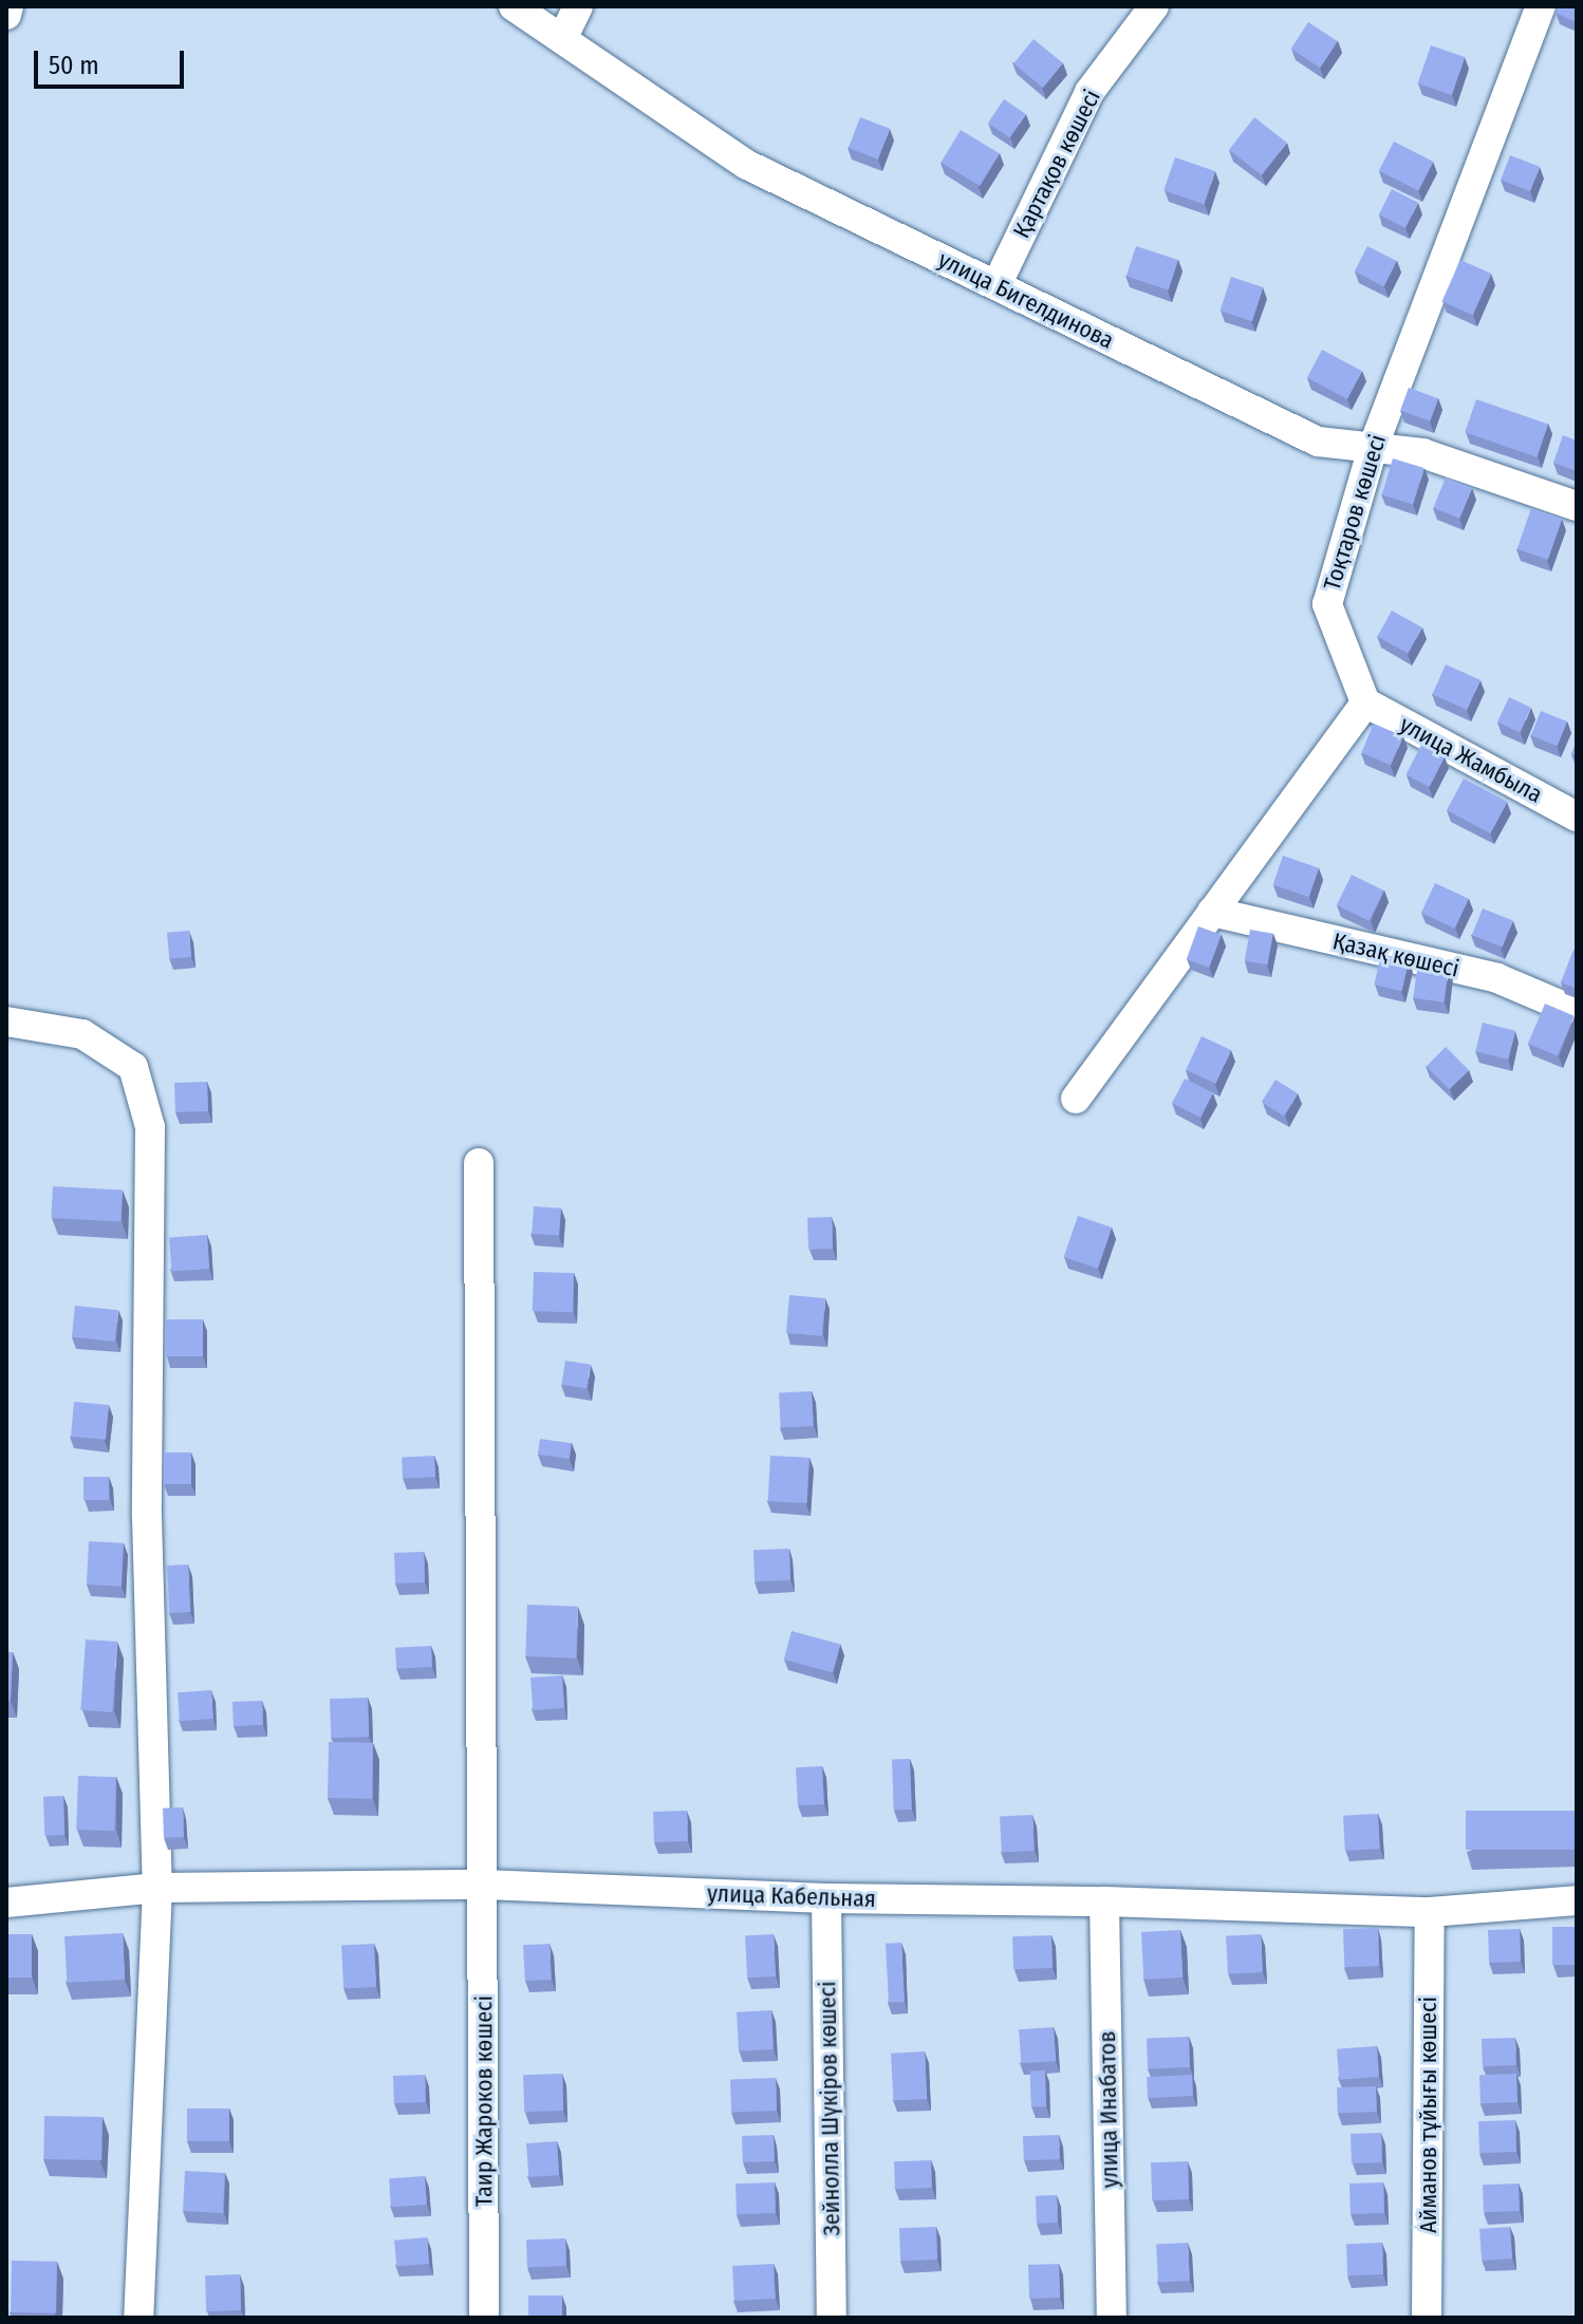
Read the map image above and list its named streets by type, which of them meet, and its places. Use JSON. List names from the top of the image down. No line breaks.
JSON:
{"streets":{"street":["Қартақов көшесі","улица Бигелдинова","Тоқтаров көшесі","улица Жамбыла","Қазақ көшесі","улица Кабельная","Таир Жароков көшесі","Зейнолла Шүкіров көшесі","улица Инабатов","Айманов тұйығы көшесі"]},"crossings":[["Қартақов көшесі","улица Бигелдинова"],["улица Бигелдинова","Тоқтаров көшесі"],["Тоқтаров көшесі","улица Жамбыла"],["улица Кабельная","Таир Жароков көшесі"],["улица Кабельная","Зейнолла Шүкіров көшесі"],["улица Кабельная","улица Инабатов"],["улица Кабельная","Айманов тұйығы көшесі"]],"scale_bar":"50 m"}
